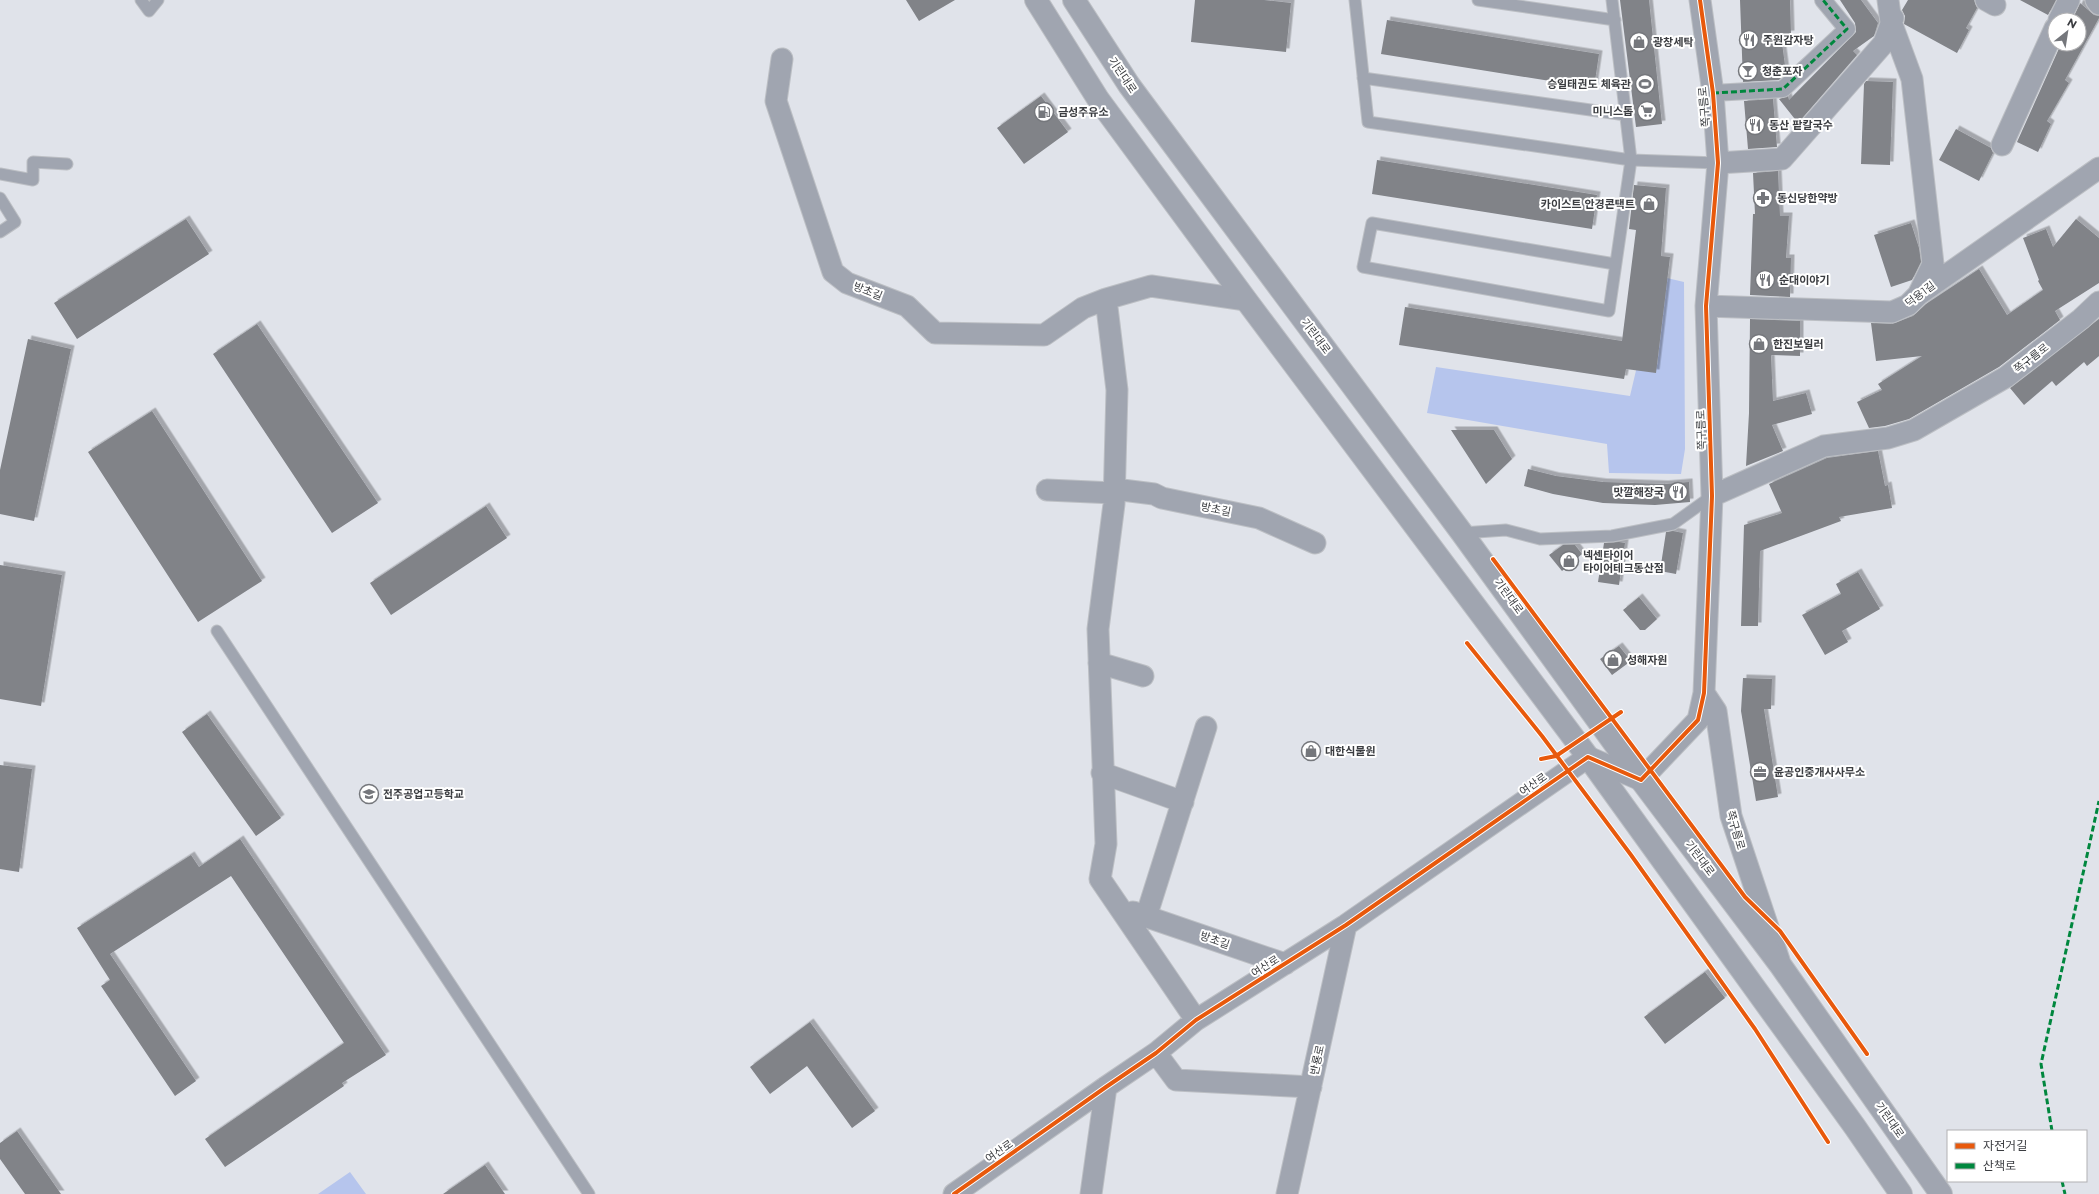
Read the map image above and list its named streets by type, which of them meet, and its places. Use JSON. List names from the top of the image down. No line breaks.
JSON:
{"streets":{"street":["기린대로","쪽구름로","방초길","덕용1길","여산로","반룡로"]},"crossings":[["기린대로","쪽구름로"],["쪽구름로","덕용1길"],["방초길","여산로"],["여산로","반룡로"]],"places":{"restaurant":["주원감자탕","동산 팥칼국수","순대이야기","맛깔해장국"],"shop":["광창세탁","카이스트 안경콘택트","한진보일러","넥센타이어 타이어테크동산점","성해자원","대한식물원"],"bar":["청춘포자"],"sports":["승일태권도 체육관"],"supermarket":["미니스톱"],"fuel station":["금성주유소"],"pharmacy":["동신당한약방"],"office":["윤공인중개사사무소"],"school or university":["전주공업고등학교"]},"legend":["자전거길","산책로"],"north":"top right"}
